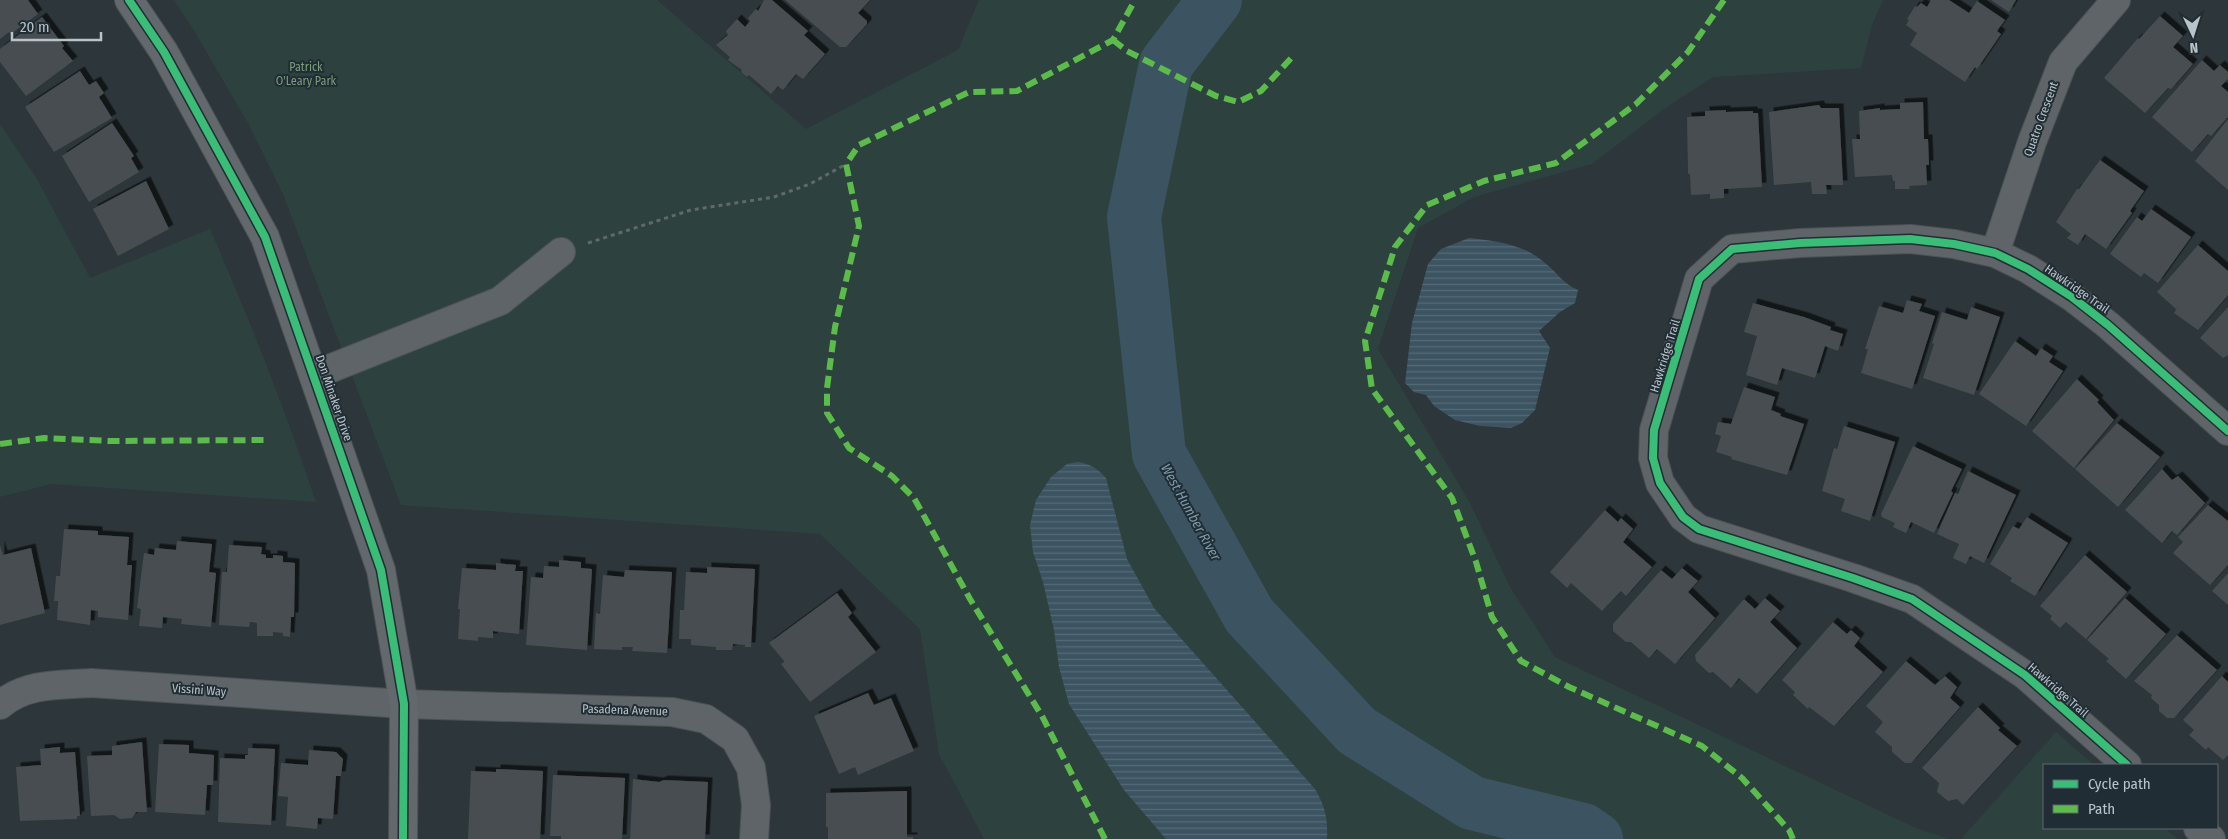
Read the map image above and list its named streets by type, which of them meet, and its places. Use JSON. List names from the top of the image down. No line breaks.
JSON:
{"streets":{"street":["Quatro Crescent","Hawkridge Trail","Don Minaker Drive","Vissini Way","Pasadena Avenue"]},"crossings":[["Quatro Crescent","Hawkridge Trail"],["Don Minaker Drive","Vissini Way"],["Don Minaker Drive","Pasadena Avenue"],["Vissini Way","Pasadena Avenue"]],"water":["West Humber River"],"parks":["Patrick O'Leary Park"],"legend":["Cycle path","Path"],"scale_bar":"20 m","north":"bottom"}
